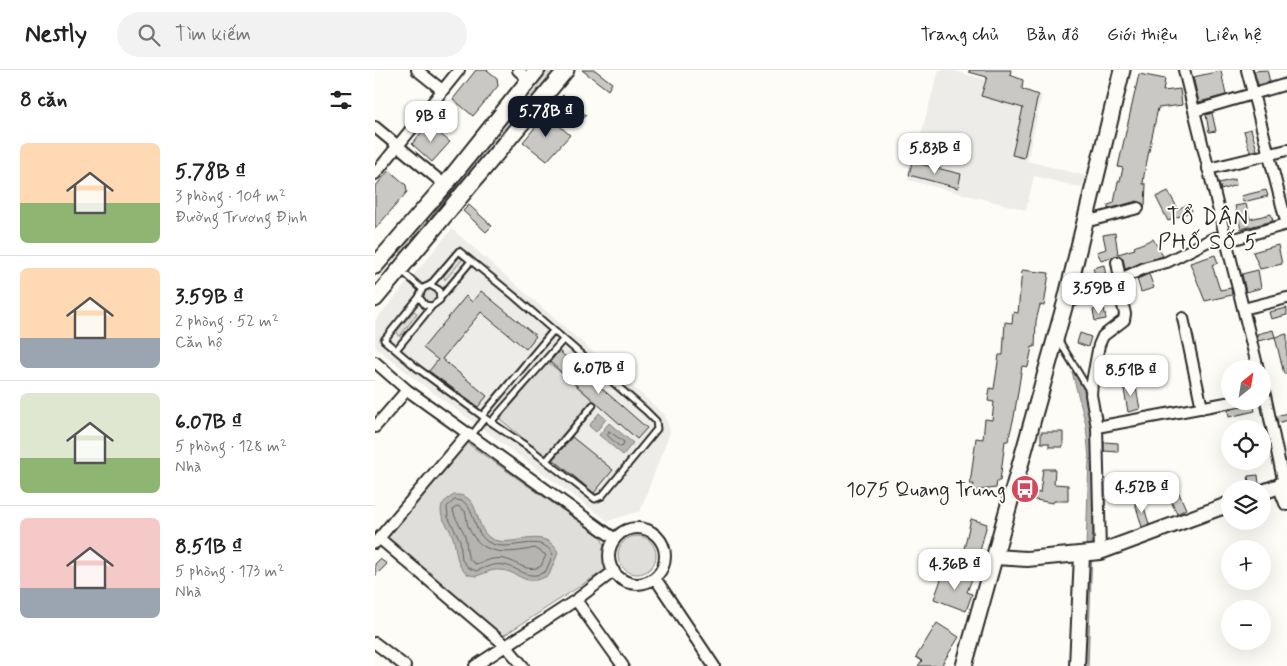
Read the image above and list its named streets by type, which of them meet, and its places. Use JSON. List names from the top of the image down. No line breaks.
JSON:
{"districts":["TỔ DÂN PHỐ SỐ 5"],"places":{"bus stop":["1075 Quang Trung"]},"north":"top right","page":{"header":"Nestly","search":"Tìm kiếm","nav":["Trang chủ","Bản đồ","Giới thiệu","Liên hệ"],"heading":"8 căn","price":["5.78B ₫","9B ₫","5.83B ₫","3.59B ₫","6.07B ₫","8.51B ₫","4.52B ₫","4.36B ₫"],"list":[{"name":"5.78B ₫","note":"3 phòng · 104 m² · Đường Trương Định"},{"name":"3.59B ₫","note":"2 phòng · 52 m² · Căn hộ"},{"name":"6.07B ₫","note":"5 phòng · 128 m² · Nhà"},{"name":"8.51B ₫","note":"5 phòng · 173 m² · Nhà"}],"map_buttons":["+","−"]}}
